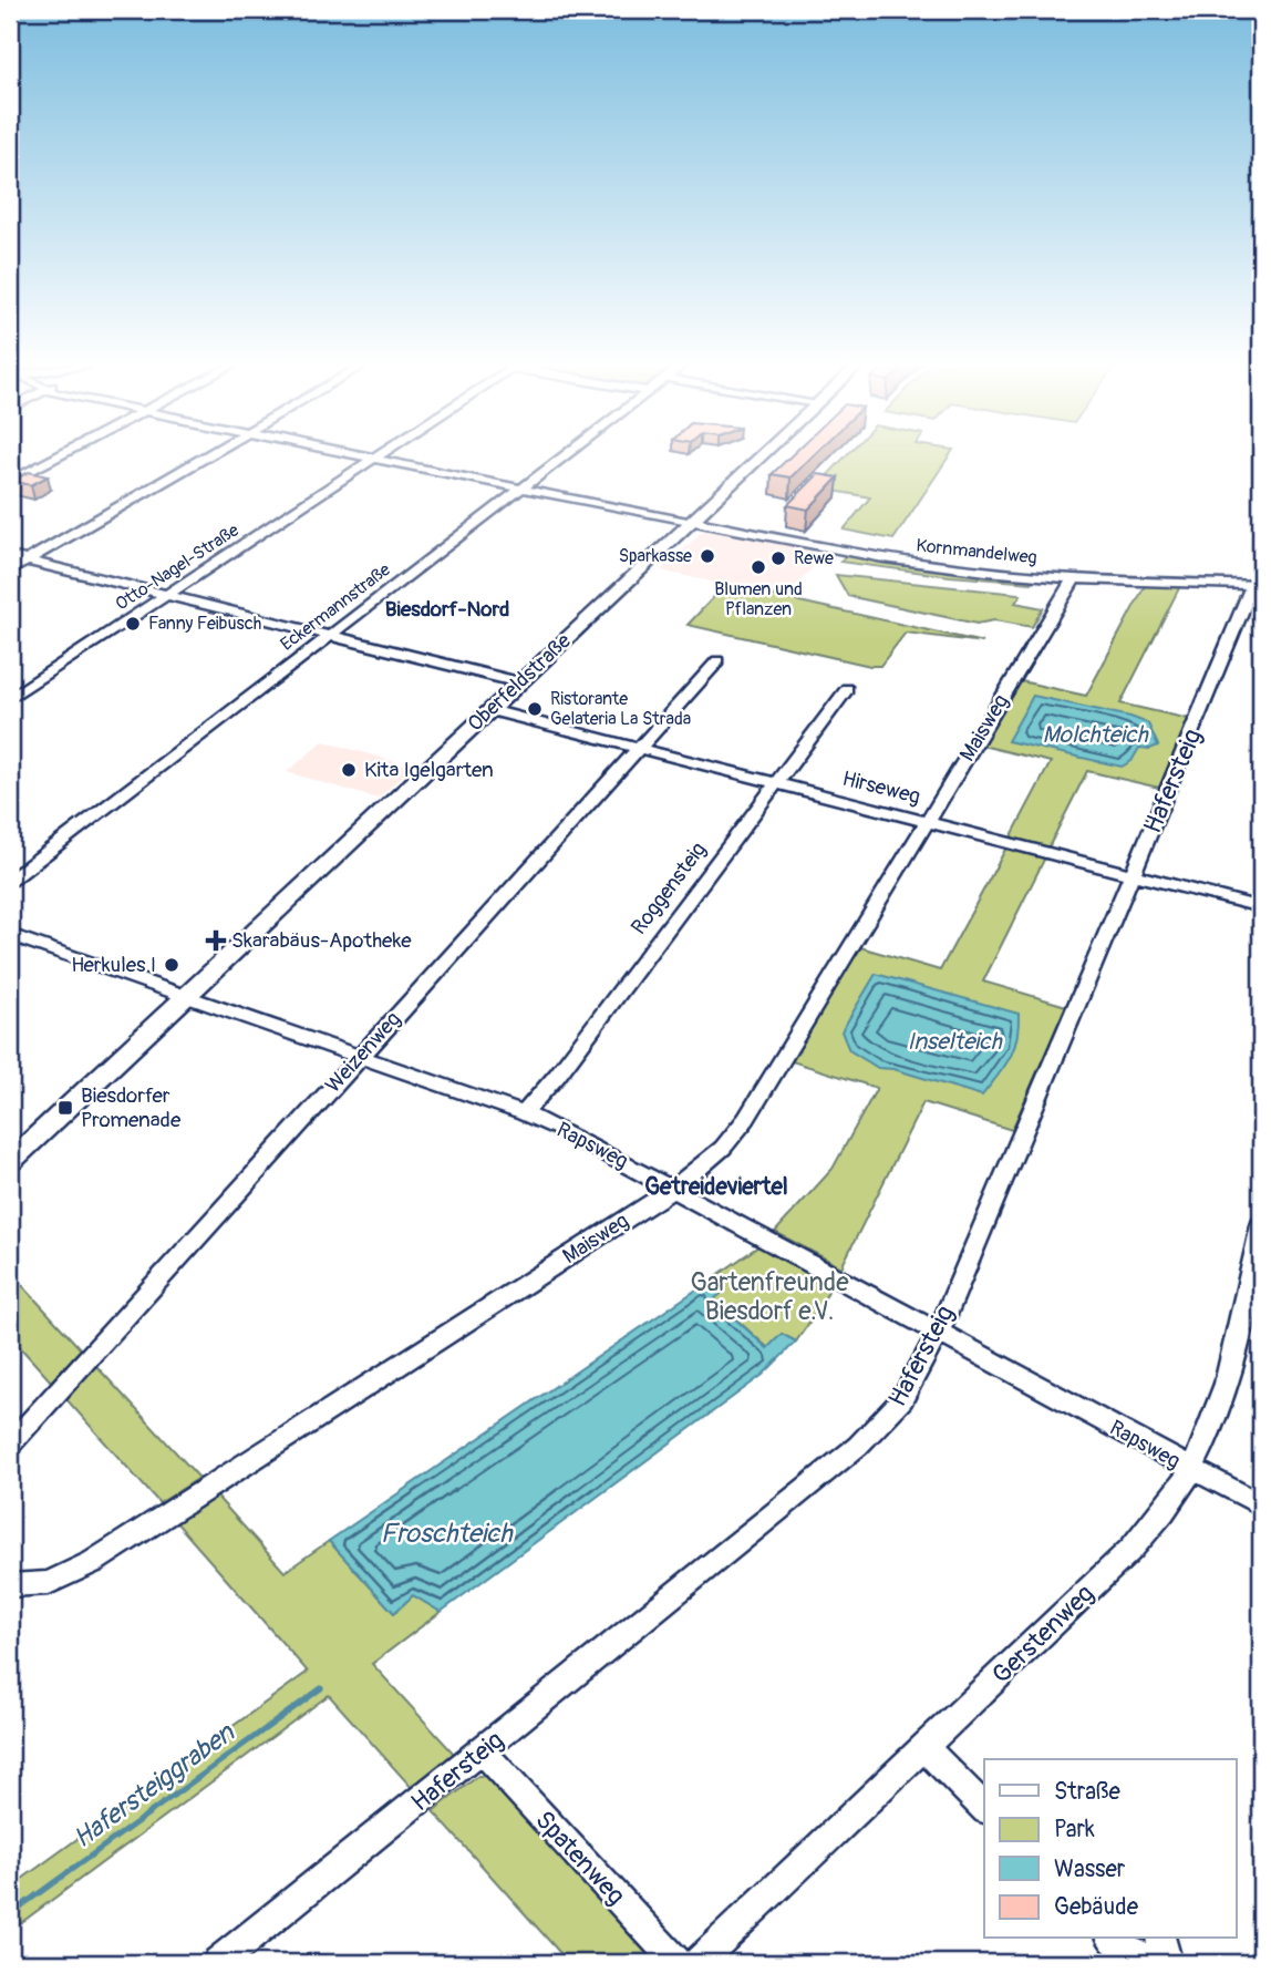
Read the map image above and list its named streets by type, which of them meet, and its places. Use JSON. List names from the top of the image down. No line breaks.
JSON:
{"streets":{"street":["Kornmandelweg","Otto-Nagel-Straße","Eckermannstraße","Oberfeldstraße","Maisweg","Hafersteig","Hirseweg","Roggensteig","Weizenweg","Rapsweg","Gerstenweg","Spatenweg"]},"crossings":[["Kornmandelweg","Otto-Nagel-Straße"],["Kornmandelweg","Eckermannstraße"],["Kornmandelweg","Oberfeldstraße"],["Kornmandelweg","Maisweg"],["Kornmandelweg","Hafersteig"],["Oberfeldstraße","Hirseweg"],["Oberfeldstraße","Rapsweg"],["Maisweg","Hirseweg"],["Maisweg","Rapsweg"],["Hafersteig","Hirseweg"],["Hafersteig","Rapsweg"],["Hafersteig","Spatenweg"],["Hirseweg","Roggensteig"],["Hirseweg","Weizenweg"],["Roggensteig","Rapsweg"],["Weizenweg","Rapsweg"],["Rapsweg","Gerstenweg"]],"districts":["Biesdorf-Nord","Getreideviertel"],"water":["Molchteich","Inselteich","Froschteich","Hafersteiggraben"],"parks":["Gartenfreunde Biesdorf e.V."],"places":{"other":["Sparkasse","Rewe","Blumen und Pflanzen","Fanny Feibusch","Ristorante Gelateria La Strada","Kita Igelgarten","Herkules I"],"health":["Skarabäus-Apotheke"],"transit":["Biesdorfer Promenade"]},"legend":["Straße","Park","Wasser","Gebäude"]}
